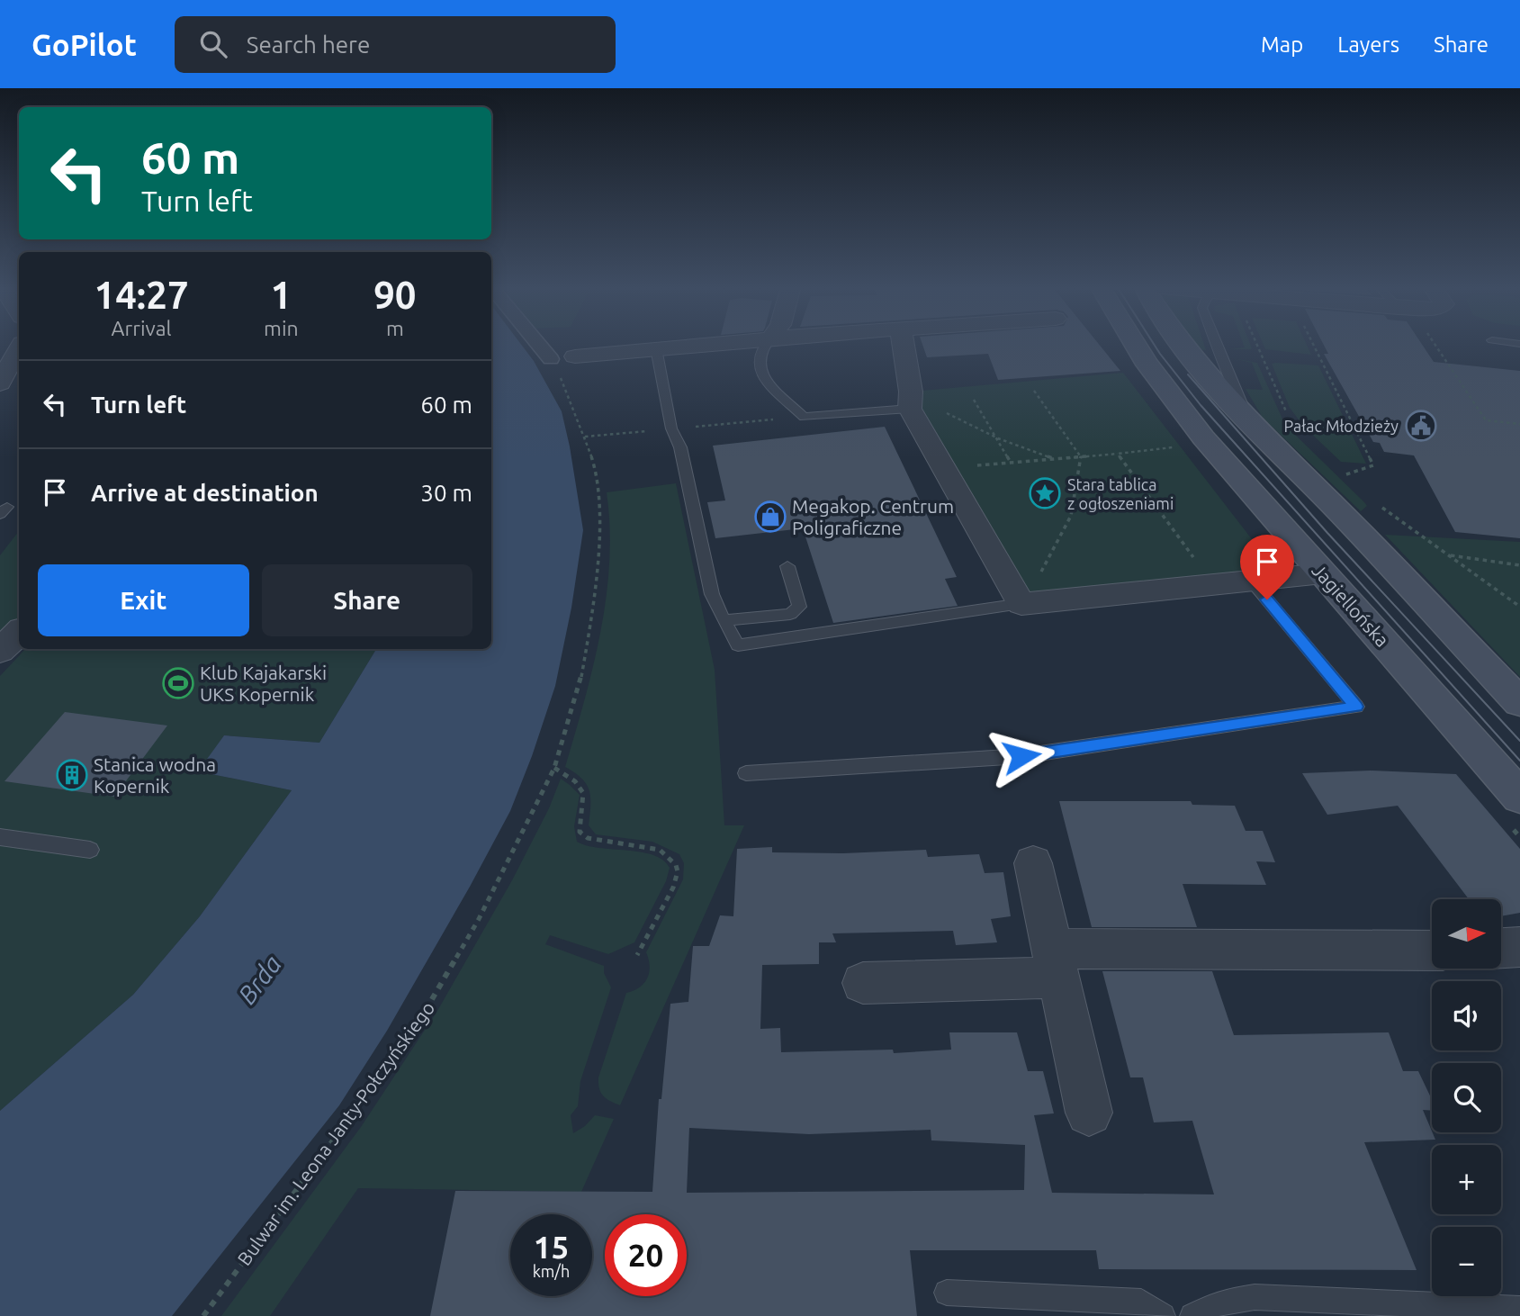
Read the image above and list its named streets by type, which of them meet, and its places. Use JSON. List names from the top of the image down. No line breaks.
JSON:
{"streets":{"main road":["Jagiellońska"],"path":["Bulwar im. Leona Janty-Połczyńskiego"]},"water":["Brda"],"places":{"public building":["Pałac Młodzieży"],"place":["Stara tablica z ogłoszeniami"],"shop":["Megakop. Centrum Poligraficzne"],"sports":["Klub Kajakarski UKS Kopernik"],"building":["Stanica wodna Kopernik"]},"north":"right","page":{"header":"GoPilot","search":"Search here","nav":["Map","Layers","Share"],"turn":["60 m","Turn left"],"eta":["14:27","Arrival","1","min","90","m"],"list":[{"name":"Turn left","value":"60 m"},{"name":"Arrive at destination","value":"30 m"}],"buttons":["Exit","Share"],"map_buttons":["+","−"],"speed":"15 km/h","limit":"20"}}
